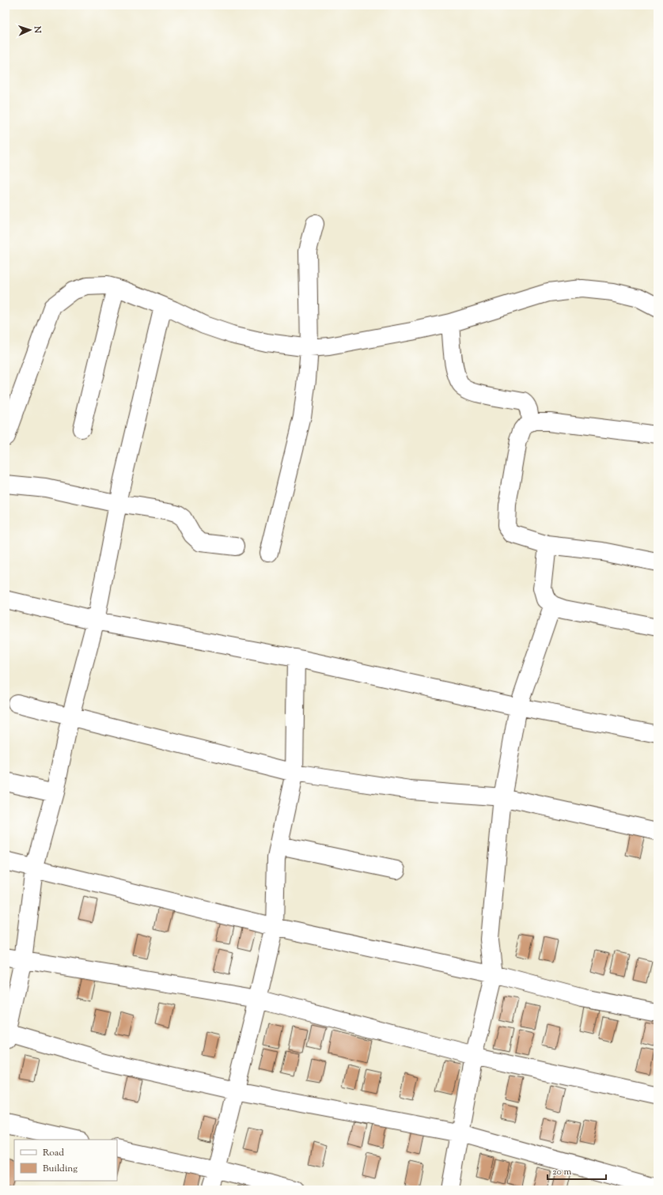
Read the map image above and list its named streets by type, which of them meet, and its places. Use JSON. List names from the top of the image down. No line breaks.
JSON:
{"legend":["Road","Building"],"scale_bar":"20 m","north":"right"}
